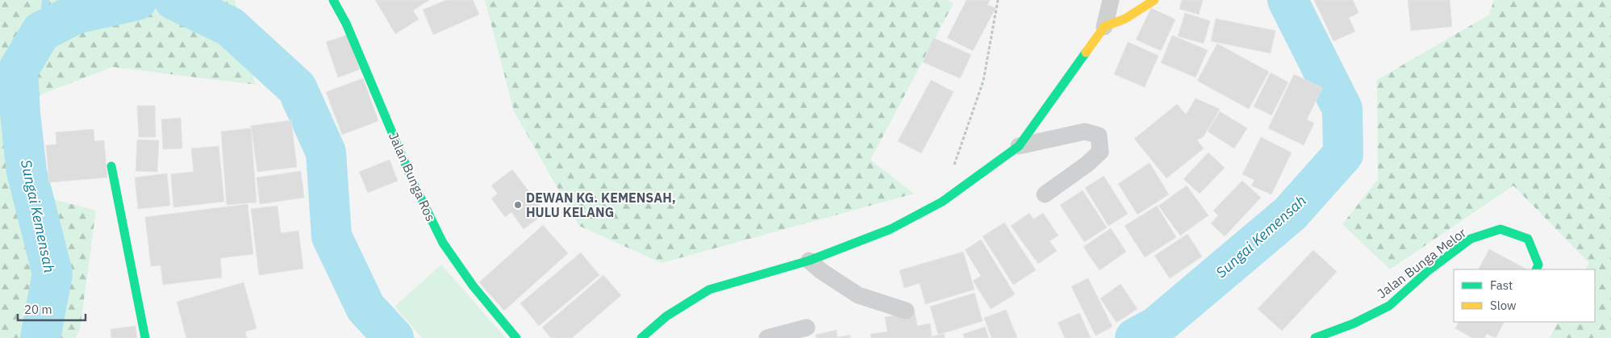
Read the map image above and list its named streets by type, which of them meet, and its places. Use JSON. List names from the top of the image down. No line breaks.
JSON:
{"streets":{"street":["Jalan Bunga Ros","Jalan Bunga Melor"]},"water":["Sungai Kemensah"],"places":["DEWAN KG. KEMENSAH, HULU KELANG"],"legend":["Fast","Slow"],"scale_bar":"20 m"}
